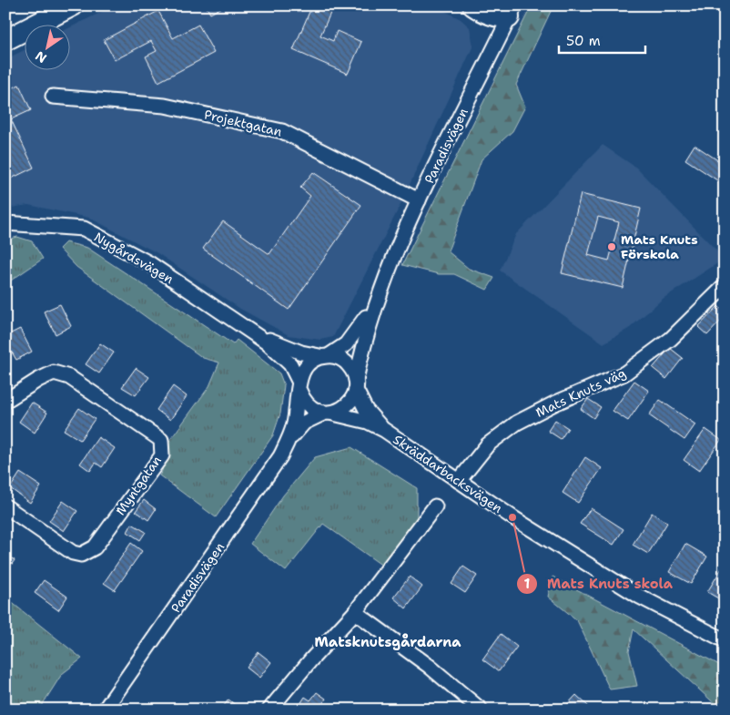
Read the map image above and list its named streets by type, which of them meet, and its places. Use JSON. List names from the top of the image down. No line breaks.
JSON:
{"streets":{"street":["Projektgatan","Paradisvägen","Nygårdsvägen","Mats Knuts väg","Skräddarbacksvägen","Myntgatan"]},"crossings":[["Projektgatan","Paradisvägen"],["Paradisvägen","Nygårdsvägen"],["Paradisvägen","Skräddarbacksvägen"],["Nygårdsvägen","Skräddarbacksvägen"],["Mats Knuts väg","Skräddarbacksvägen"]],"districts":["Matsknutsgårdarna"],"places":["Mats Knuts Förskola","Mats Knuts skola"],"scale_bar":"50 m","north":"bottom left"}
